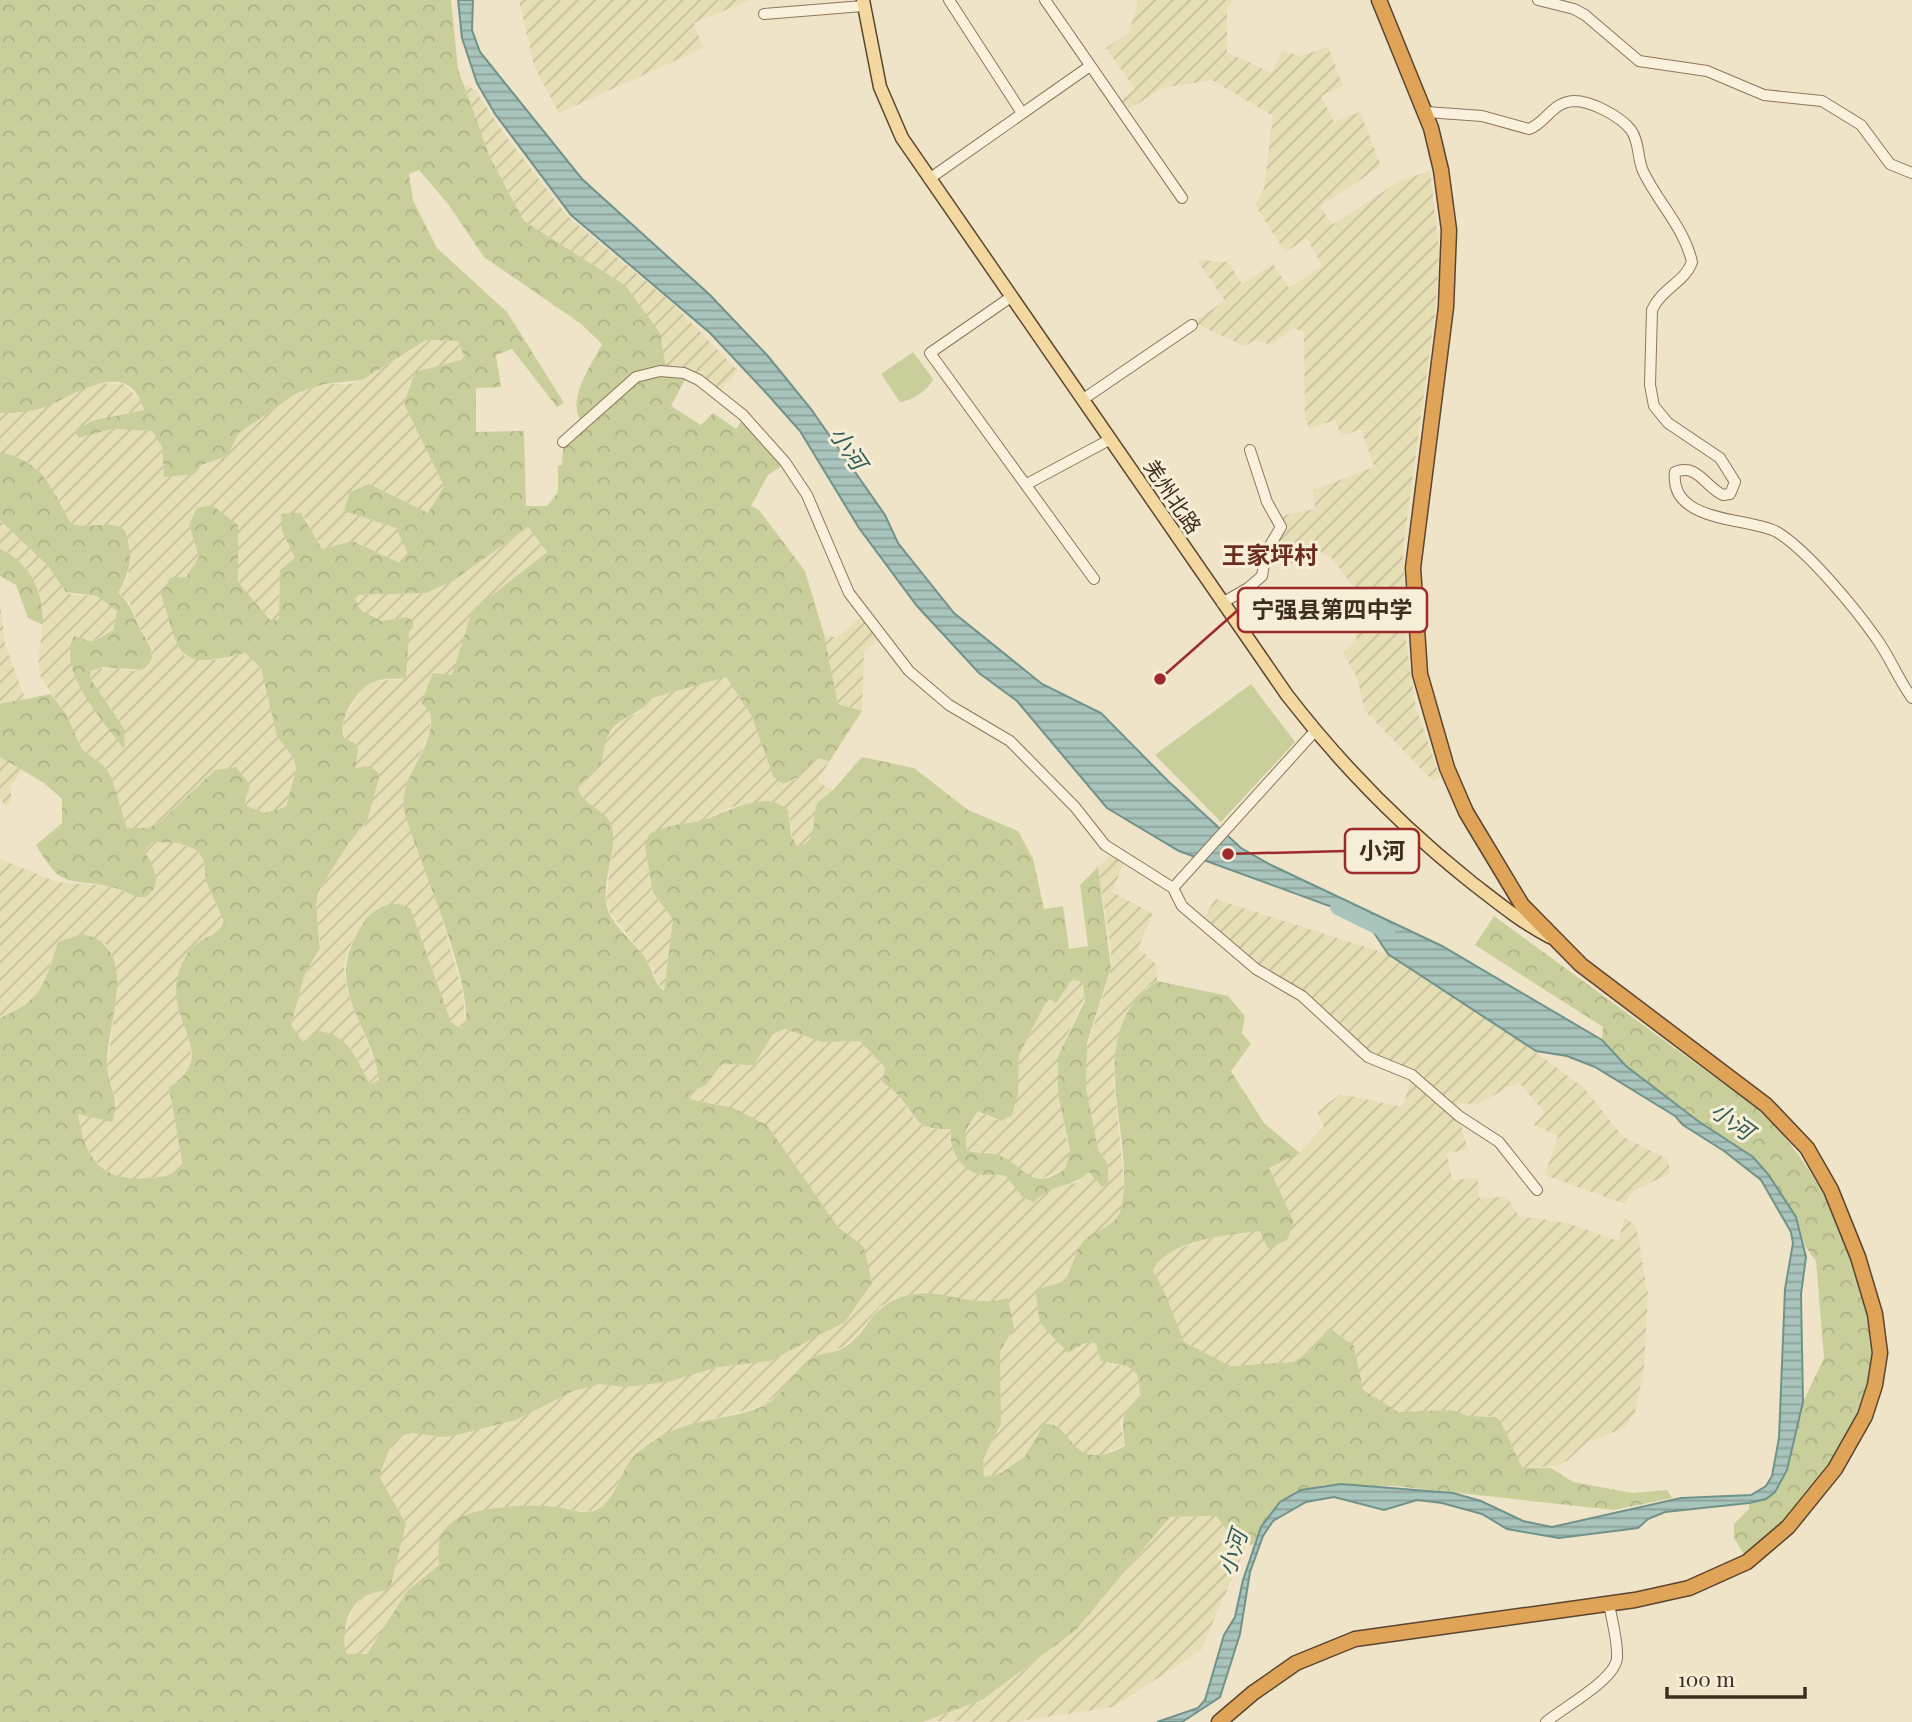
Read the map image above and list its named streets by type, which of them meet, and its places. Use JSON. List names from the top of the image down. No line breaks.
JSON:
{"streets":{"main road":["羌州北路"]},"districts":["王家坪村"],"water":["小河"],"places":["宁强县第四中学","小河"],"scale_bar":"100 m"}
